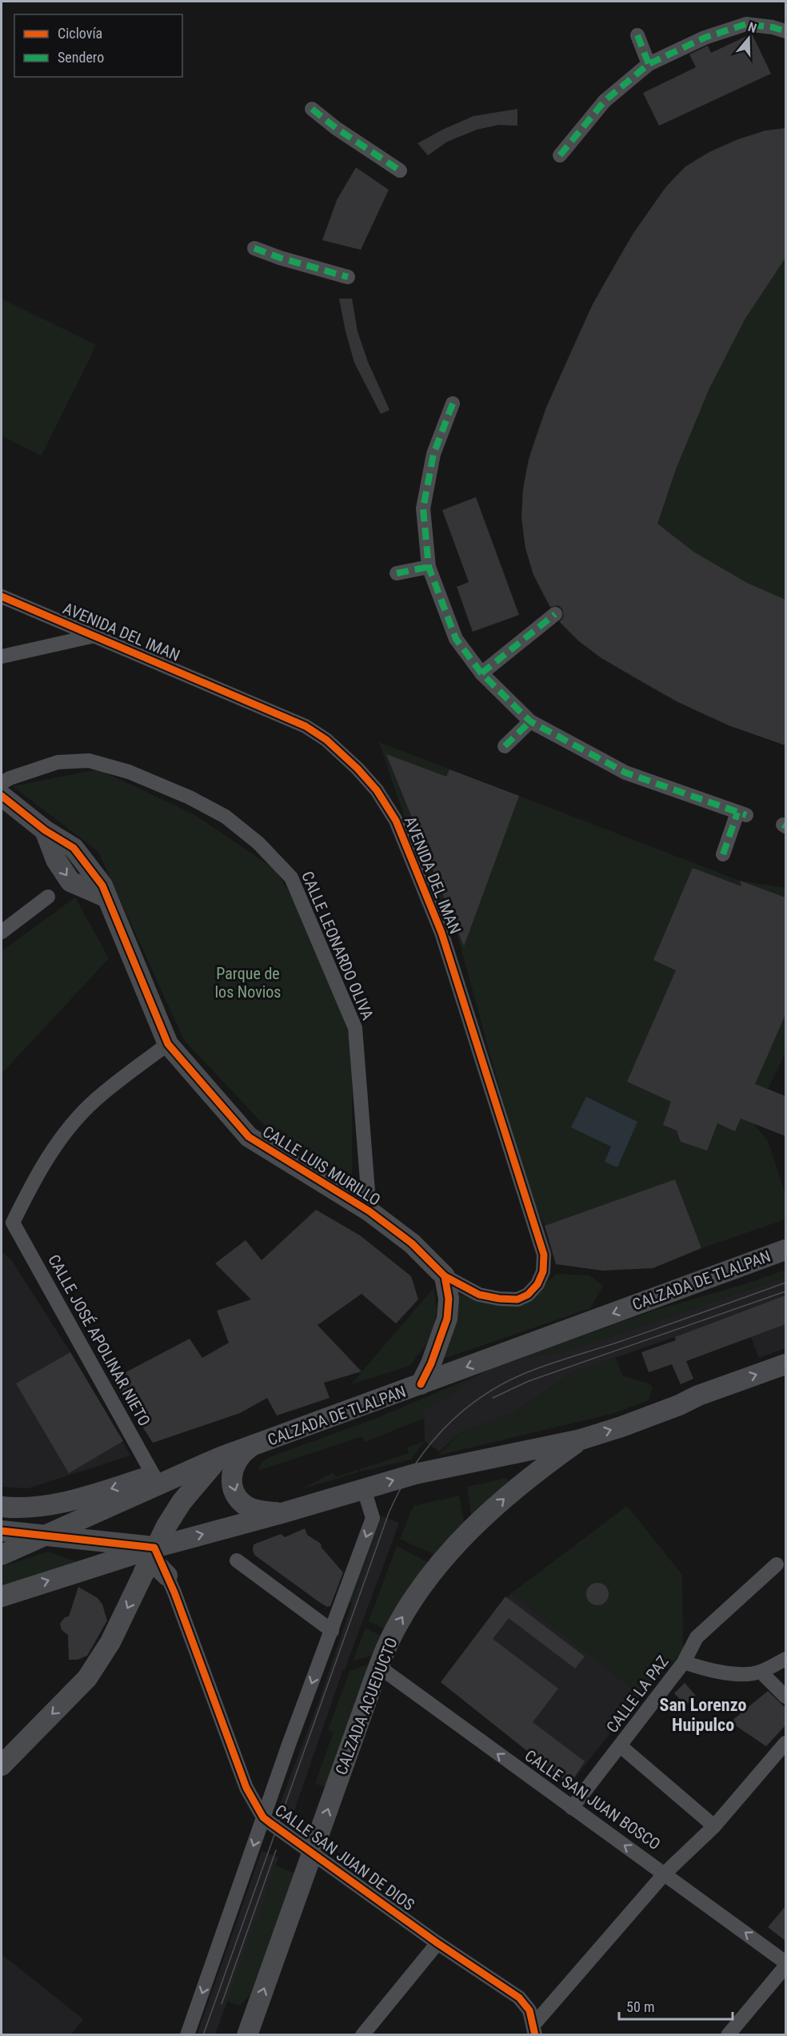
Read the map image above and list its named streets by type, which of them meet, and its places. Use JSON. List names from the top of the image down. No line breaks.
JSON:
{"streets":{"main road":["CALLE LUIS MURILLO","CALZADA DE TLALPAN","CALZADA ACUEDUCTO"],"street":["AVENIDA DEL IMAN","CALLE LEONARDO OLIVA","CALLE JOSÉ APOLINAR NIETO","CALLE LA PAZ","CALLE SAN JUAN BOSCO","CALLE SAN JUAN DE DIOS"]},"crossings":[["AVENIDA DEL IMAN","CALLE LUIS MURILLO"],["CALLE LEONARDO OLIVA","CALLE LUIS MURILLO"],["CALLE LUIS MURILLO","CALLE JOSÉ APOLINAR NIETO"],["CALLE LA PAZ","CALLE SAN JUAN BOSCO"],["CALZADA ACUEDUCTO","CALLE SAN JUAN BOSCO"],["CALZADA ACUEDUCTO","CALLE SAN JUAN DE DIOS"]],"one_way":["CALLE LUIS MURILLO","CALZADA ACUEDUCTO","CALLE SAN JUAN BOSCO"],"districts":["San Lorenzo Huipulco"],"parks":["Parque de los Novios"],"legend":["Ciclovía","Sendero"],"scale_bar":"50 m","north":"top"}
